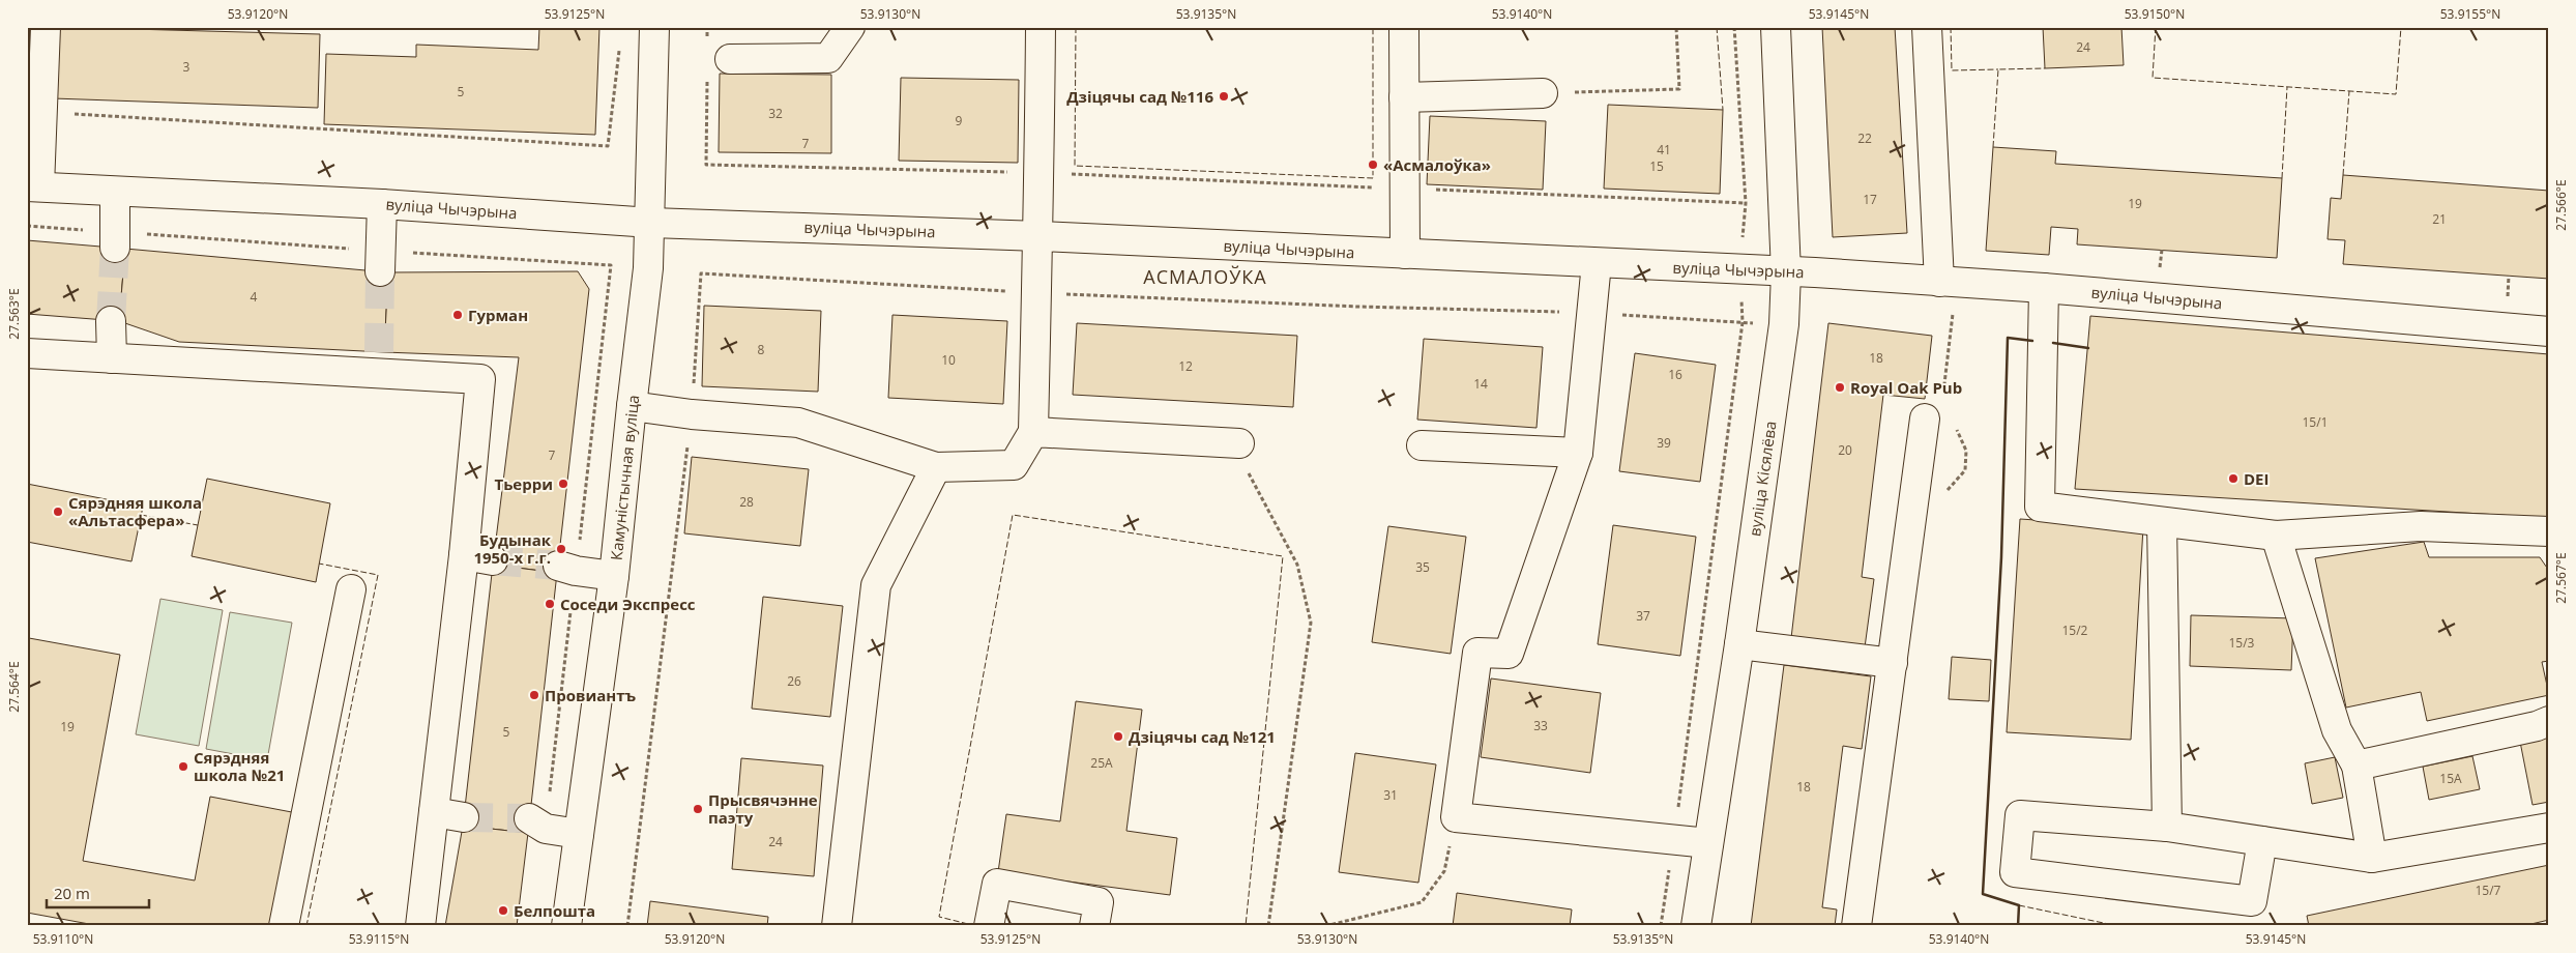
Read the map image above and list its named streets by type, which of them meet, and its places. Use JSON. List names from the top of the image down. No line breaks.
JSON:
{"streets":{"street":["вуліца Чычэрына","Камуністычная вуліца","вуліца Кісялёва"]},"crossings":[["вуліца Чычэрына","Камуністычная вуліца"],["вуліца Чычэрына","вуліца Кісялёва"]],"districts":["АСМАЛОЎКА"],"places":["Дзіцячы сад №116","«Асмалоўка»","Гурман","Royal Oak Pub","DEI","Тьерри","Сярэдняя школа «Альтасфера»","Будынак 1950-х г.г.","Соседи Экспресс","Провиантъ","Дзіцячы сад №121","Сярэдняя школа №21","Прысвячэнне паэту","Белпошта"],"house_numbers":["24","3","5","32","9","22","7","41","15","17","19","21","4","8","18","10","12","16","14","15/1","39","20","7","28","35","37","15/2","15/3","26","33","19","5","25А","15А","18","31","24","15/7"],"scale_bar":"20 m","coordinates":["53.9120°N","53.9125°N","53.9130°N","53.9135°N","53.9140°N","53.9145°N","53.9150°N","53.9155°N","27.566°E","27.563°E","27.567°E","27.564°E","53.9110°N","53.9115°N"]}
